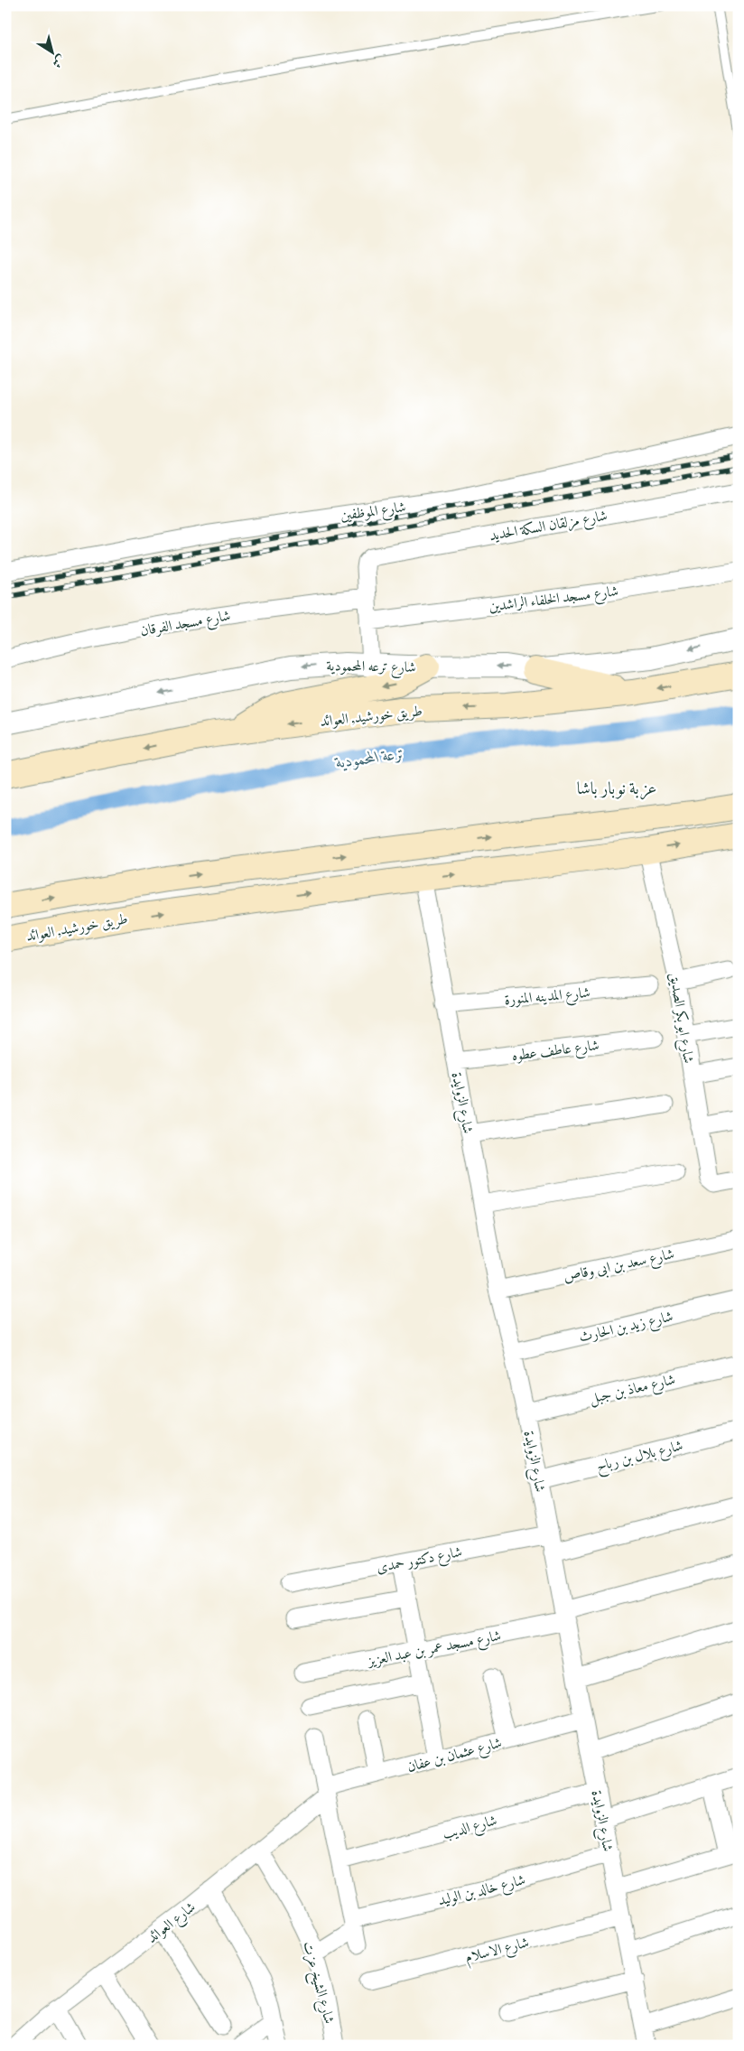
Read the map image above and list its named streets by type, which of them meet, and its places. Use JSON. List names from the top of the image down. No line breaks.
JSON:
{"streets":{"main road":["طريق خورشيد, العوائد"],"street":["شارع الموظفين","شارع مزلقان السكة الحديد","شارع مسجد الخلفاء الراشدين","شارع مسجد الفرقان","شارع ترعه المحمودية","شارع المدينه المنورة","شارع ابو بكر الصديق","شارع عاطف عطوه","شارع الزوايدة","شارع سعد بن ابى وقاص","شارع زيد بن الحارث","شارع معاذ بن جبل","شارع بلال بن رباح","شارع دكتور حمدى","شارع مسجد عمر بن عبد العزيز","شارع عثمان بن عفان","شارع الديب","شارع خالد بن الوليد","شارع العوائد","شارع الاسلام","شارع الشيخ عزت"]},"crossings":[["شارع مزلقان السكة الحديد","شارع مسجد الفرقان"],["طريق خورشيد, العوائد","شارع ابو بكر الصديق"],["طريق خورشيد, العوائد","شارع الزوايدة"],["شارع المدينه المنورة","شارع الزوايدة"],["شارع عاطف عطوه","شارع الزوايدة"],["شارع الزوايدة","شارع سعد بن ابى وقاص"],["شارع الزوايدة","شارع زيد بن الحارث"],["شارع الزوايدة","شارع معاذ بن جبل"],["شارع الزوايدة","شارع بلال بن رباح"],["شارع الزوايدة","شارع دكتور حمدى"],["شارع الزوايدة","شارع مسجد عمر بن عبد العزيز"],["شارع الزوايدة","شارع عثمان بن عفان"],["شارع الزوايدة","شارع الديب"],["شارع الزوايدة","شارع خالد بن الوليد"],["شارع الزوايدة","شارع الاسلام"],["شارع عثمان بن عفان","شارع العوائد"],["شارع خالد بن الوليد","شارع الشيخ عزت"],["شارع العوائد","شارع الشيخ عزت"]],"one_way":["شارع ترعه المحمودية"],"districts":["عزبة نوبار باشا"],"water":["ترعة المحمودية"],"north":"bottom right"}
